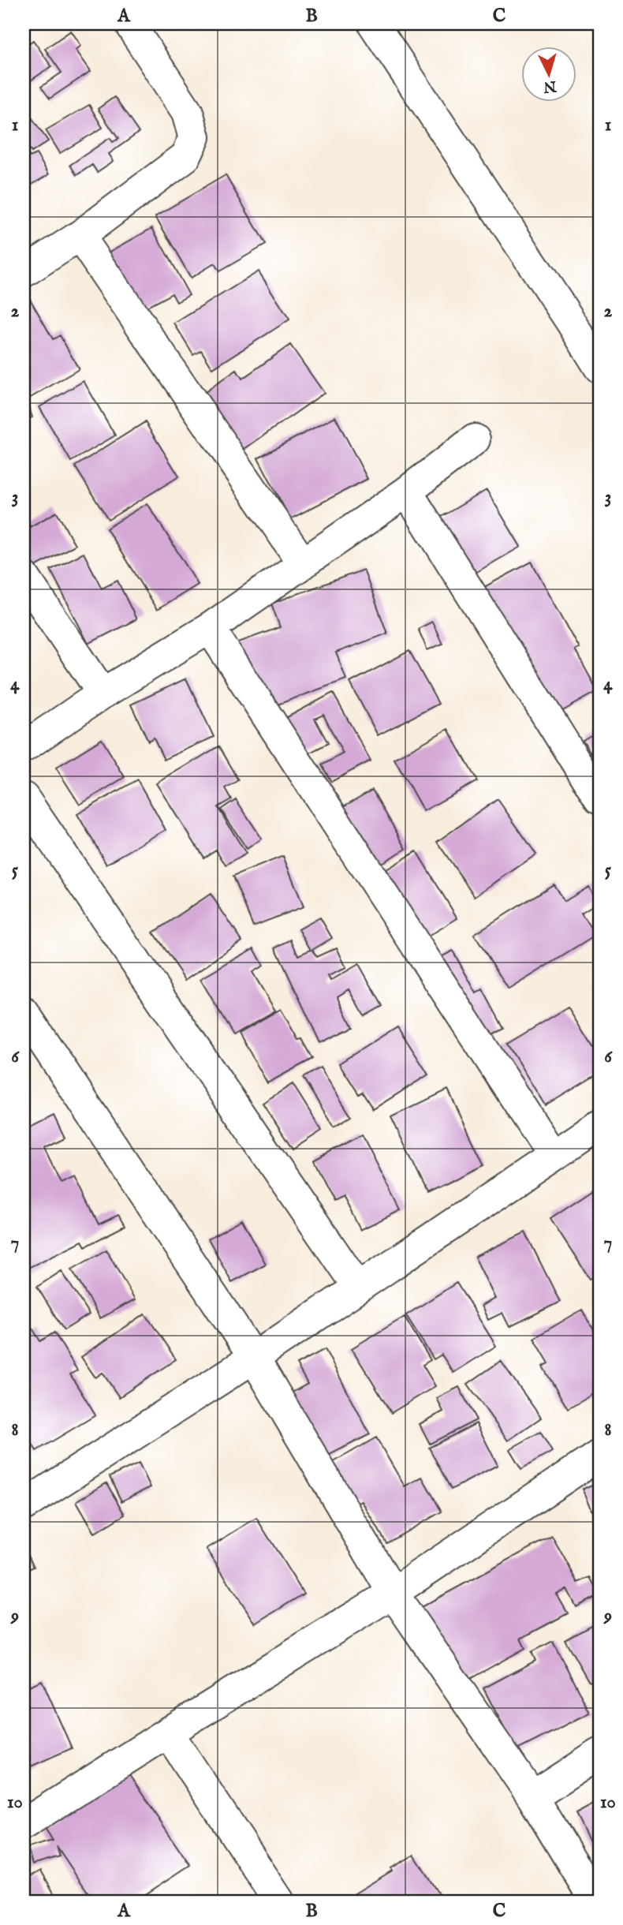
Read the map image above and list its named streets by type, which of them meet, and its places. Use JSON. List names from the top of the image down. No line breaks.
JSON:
{"north":"bottom","grid":{"columns":["A","B","C"],"rows":["1","2","3","4","5","6","7","8","9","10"]}}
